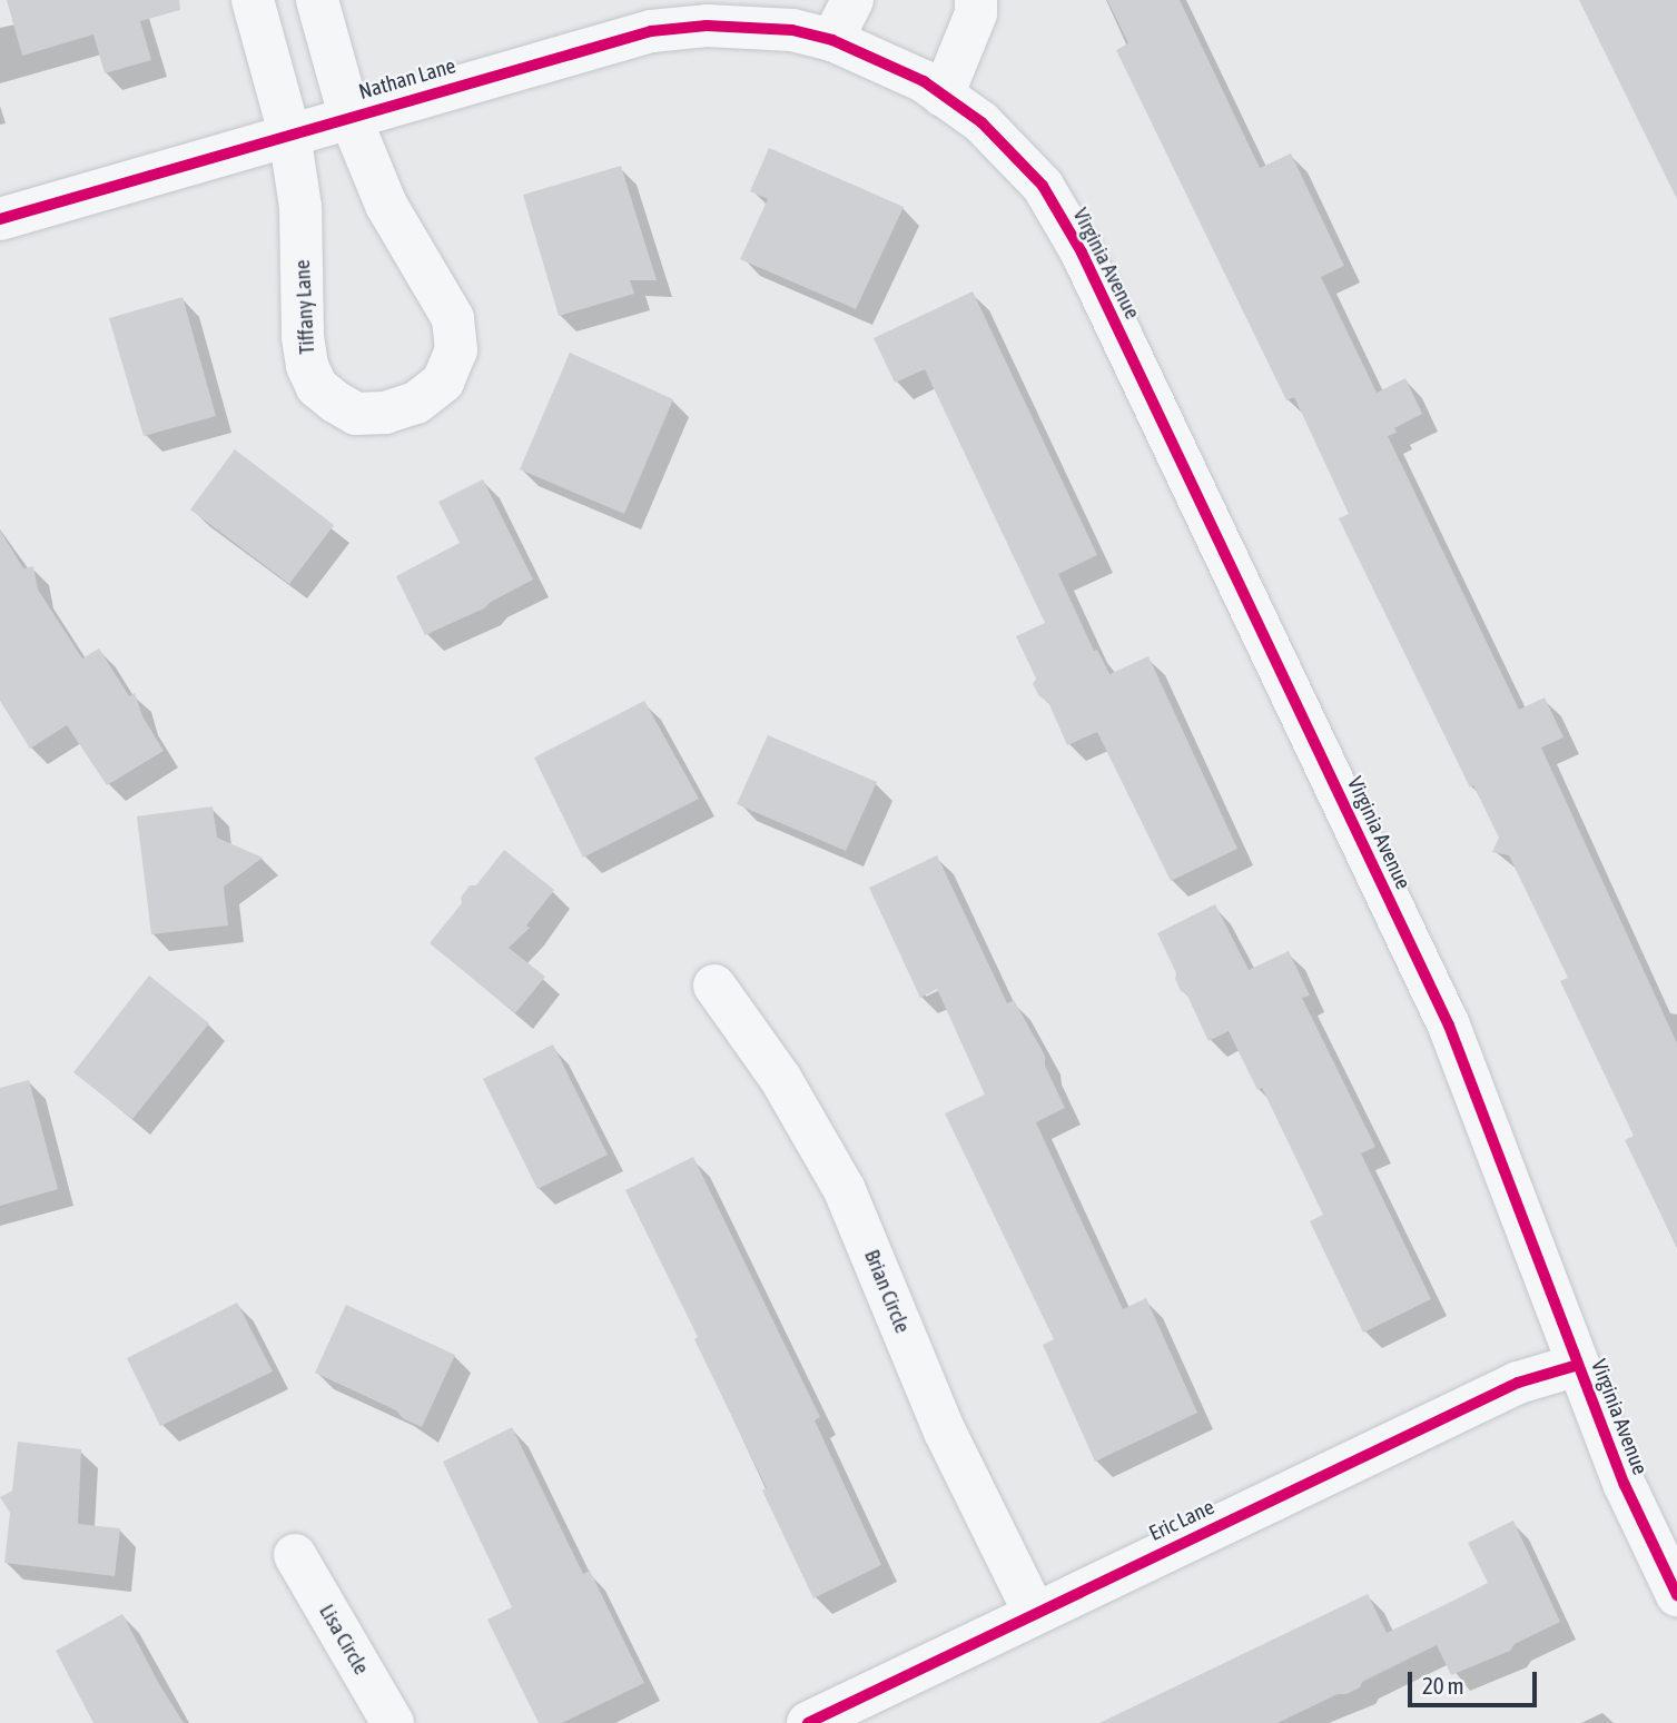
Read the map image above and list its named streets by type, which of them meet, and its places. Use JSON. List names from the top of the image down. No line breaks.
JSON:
{"streets":{"street":["Nathan Lane","Virginia Avenue","Tiffany Lane","Brian Circle","Eric Lane","Lisa Circle"]},"crossings":[["Nathan Lane","Virginia Avenue"],["Nathan Lane","Tiffany Lane"],["Virginia Avenue","Eric Lane"],["Brian Circle","Eric Lane"]],"scale_bar":"20 m"}
